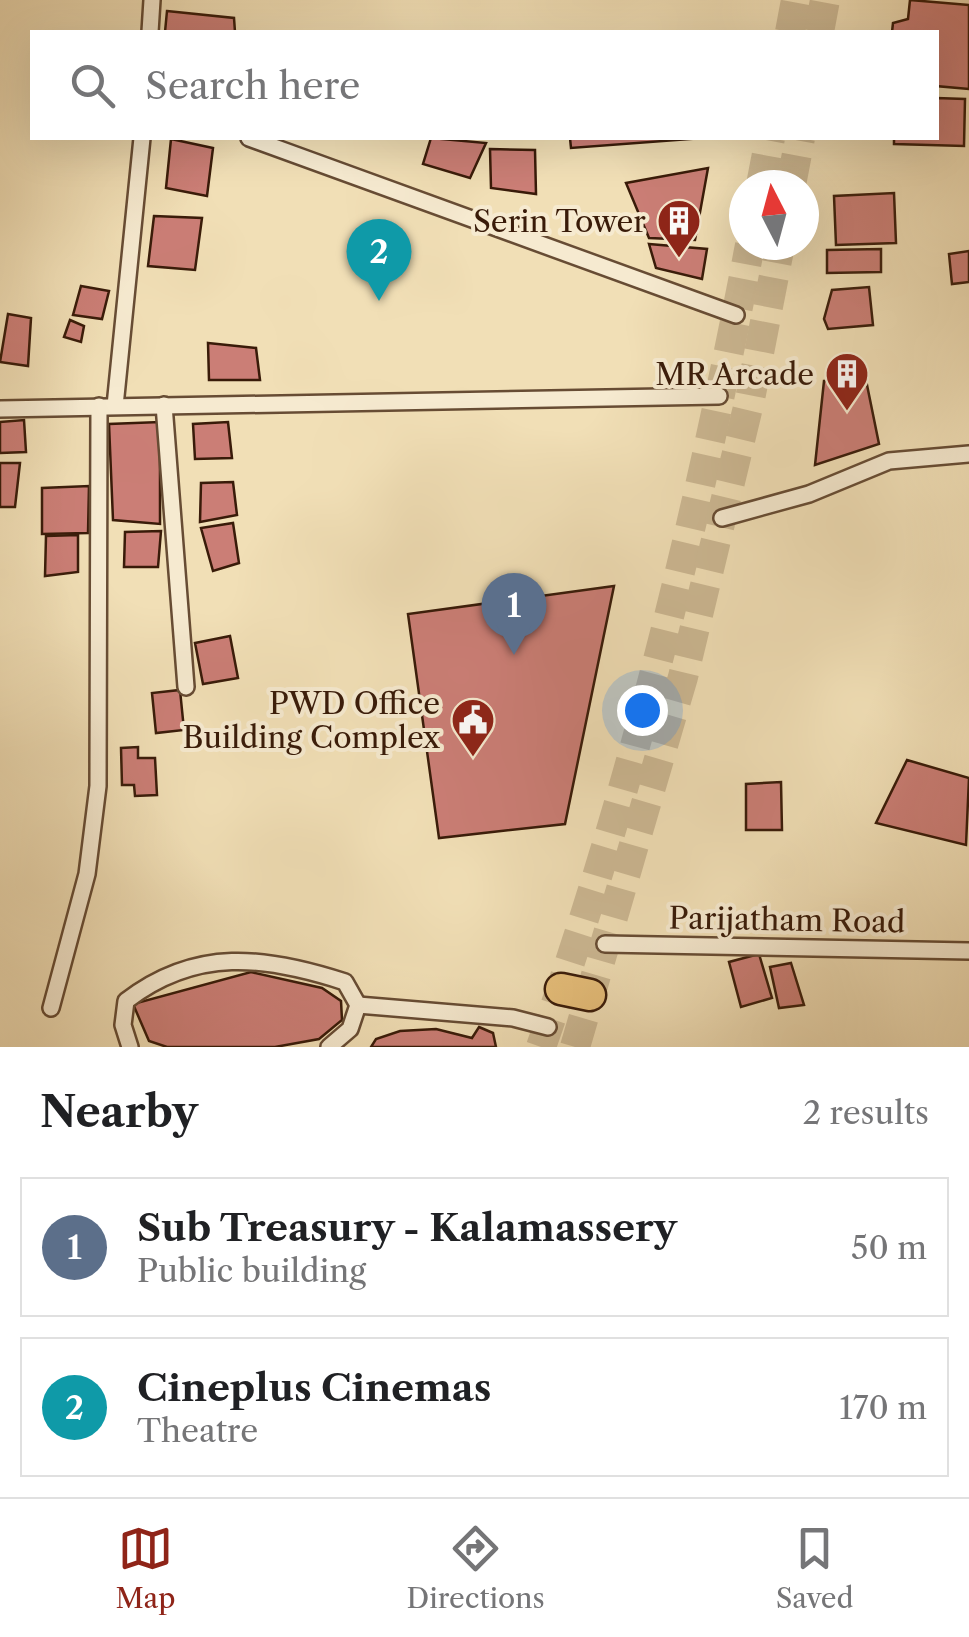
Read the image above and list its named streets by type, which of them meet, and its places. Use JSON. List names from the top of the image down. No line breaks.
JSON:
{"streets":{"street":["Parijatham Road"]},"places":{"building":["Serin Tower","MR Arcade"],"public building":["PWD Office Building Complex"]},"north":"top","page":{"search":"Search here","pins":["2","1"],"heading":["Nearby","2 results"],"list":[{"mark":"1","name":"Sub Treasury - Kalamassery","note":"Public building","value":"50 m"},{"mark":"2","name":"Cineplus Cinemas","note":"Theatre","value":"170 m"}],"nav":["Map","Directions","Saved"]}}
